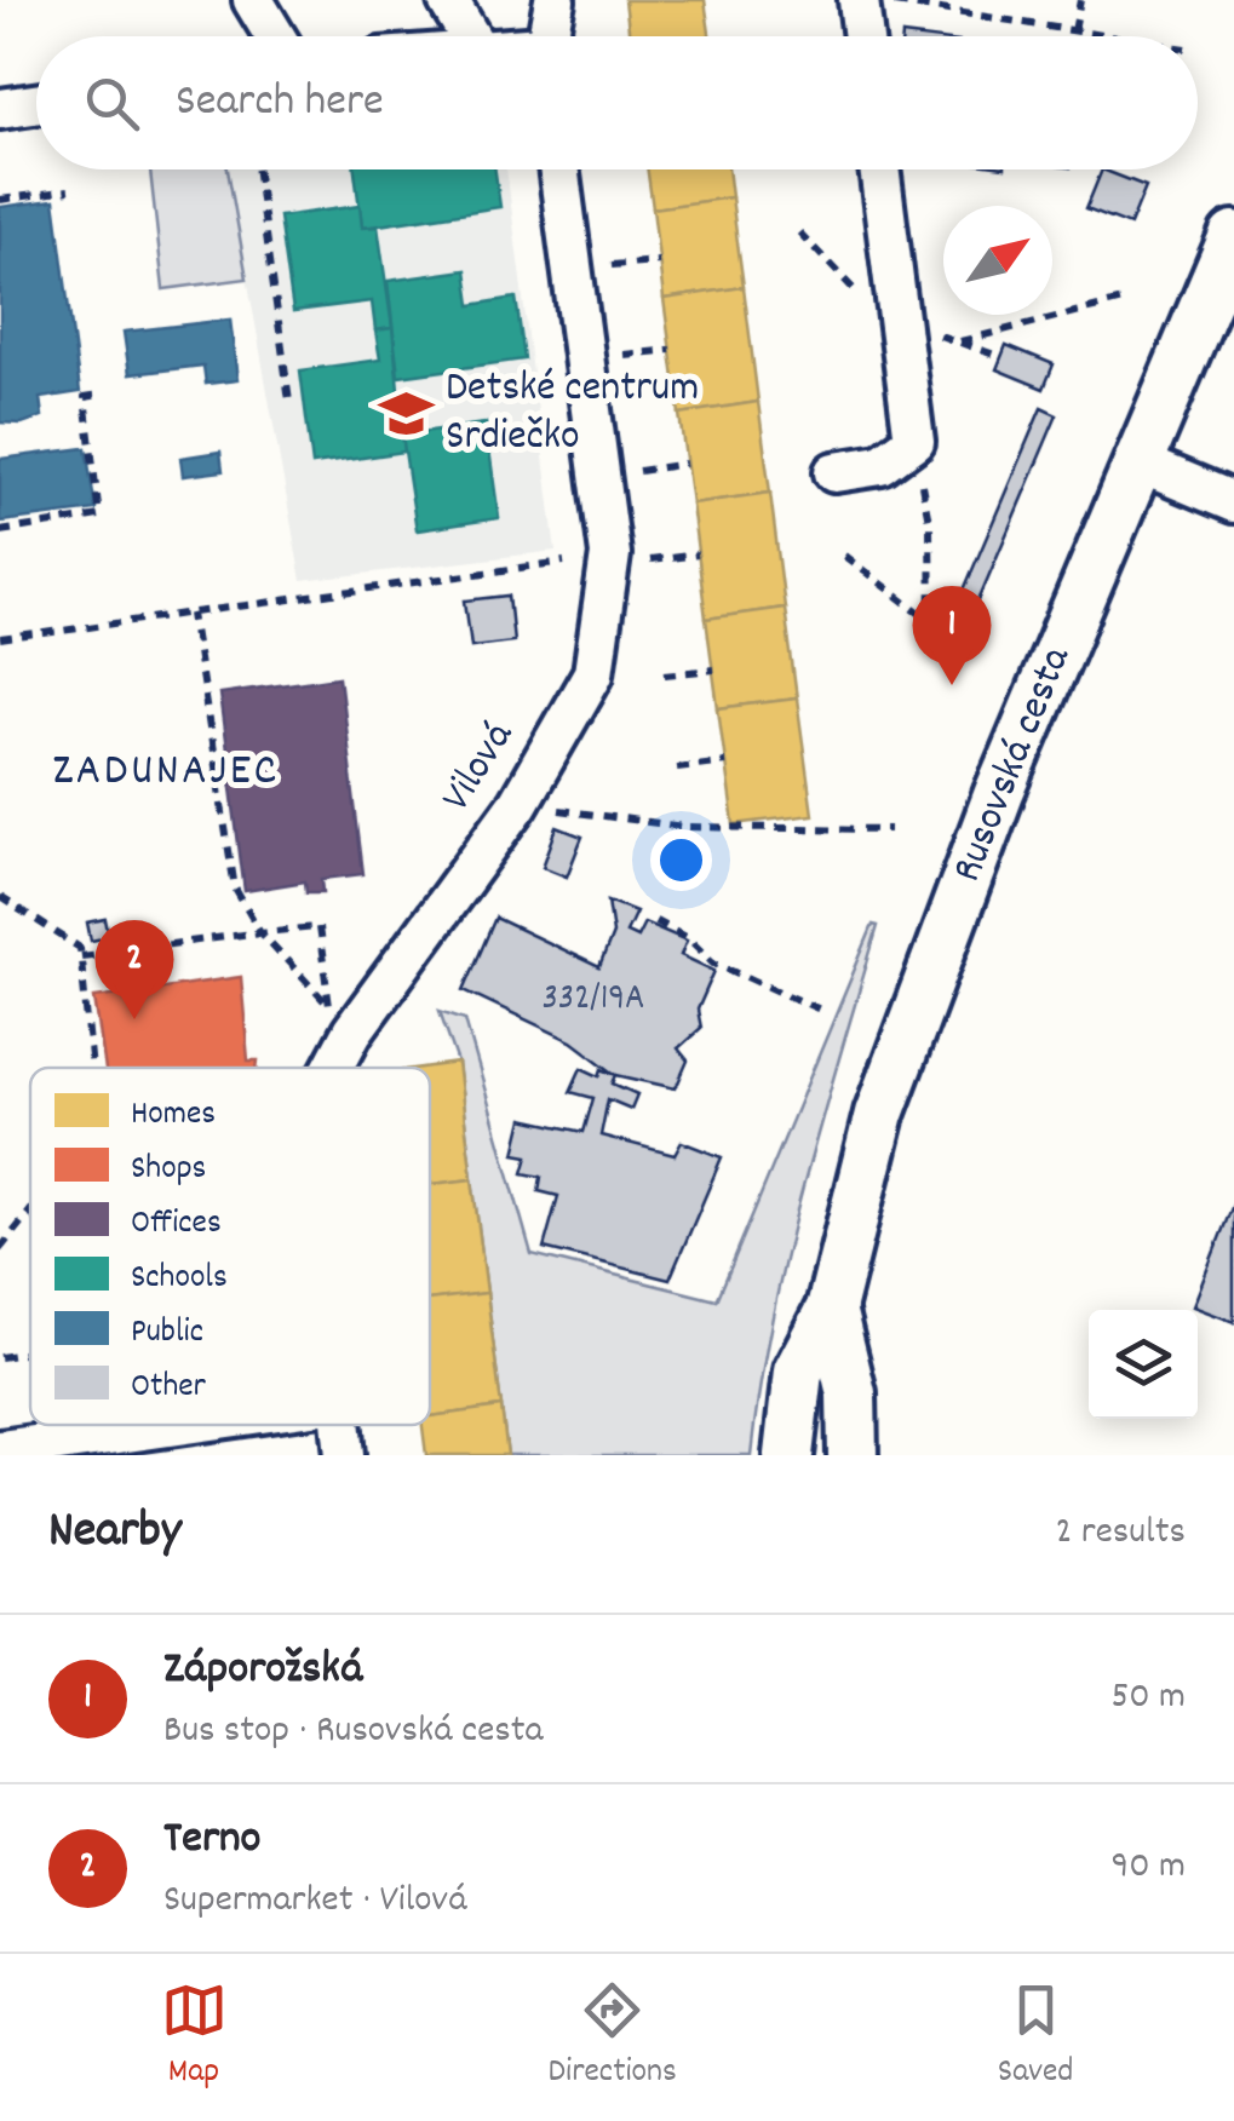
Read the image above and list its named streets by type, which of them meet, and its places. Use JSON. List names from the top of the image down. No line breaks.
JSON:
{"streets":{"street":["Rusovská cesta","Vilová"]},"districts":["ZADUNAJEC"],"places":{"school or university":["Detské centrum Srdiečko"]},"house_numbers":["332/19A"],"legend":["Homes","Shops","Offices","Schools","Public","Other"],"north":"top right","page":{"search":"Search here","pins":["1","2"],"heading":["Nearby","2 results"],"list":[{"mark":"1","name":"Záporožská","note":"Bus stop · Rusovská cesta","value":"50 m"},{"mark":"2","name":"Terno","note":"Supermarket · Vilová","value":"90 m"}],"nav":["Map","Directions","Saved"]}}
